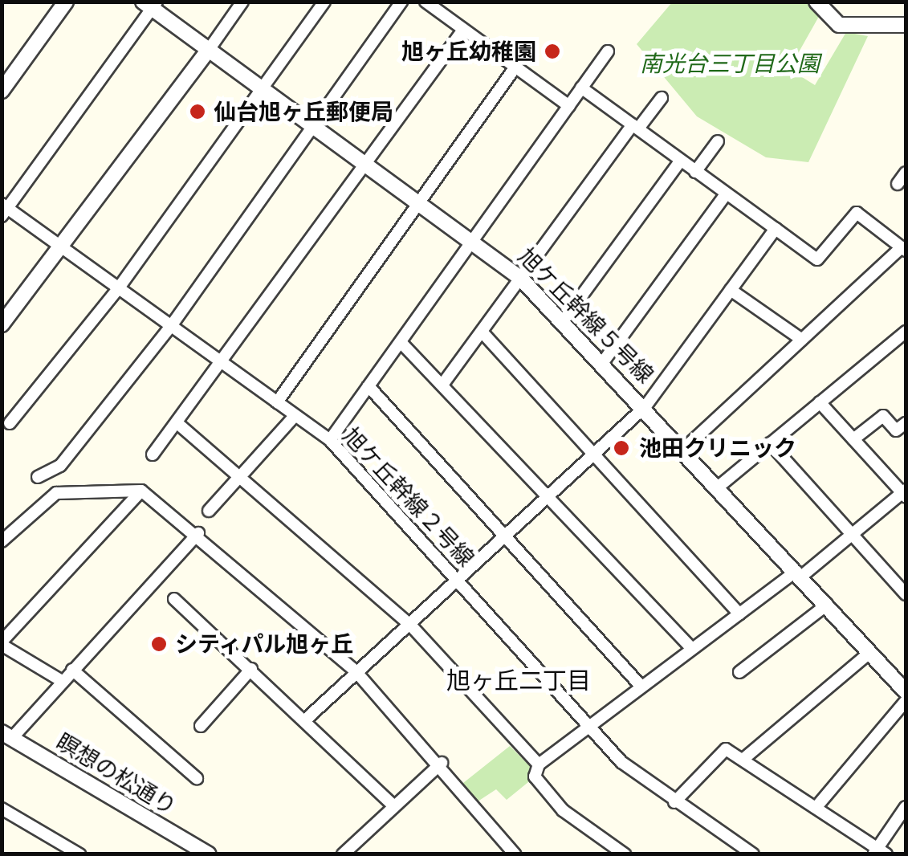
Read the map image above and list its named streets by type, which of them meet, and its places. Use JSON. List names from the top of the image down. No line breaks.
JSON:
{"streets":{"street":["旭ケ丘幹線５号線","旭ケ丘幹線２号線","瞑想の松通り"]},"districts":["旭ヶ丘二丁目"],"parks":["南光台三丁目公園"],"places":["旭ヶ丘幼稚園","仙台旭ヶ丘郵便局","池田クリニック","シティパル旭ヶ丘"]}
